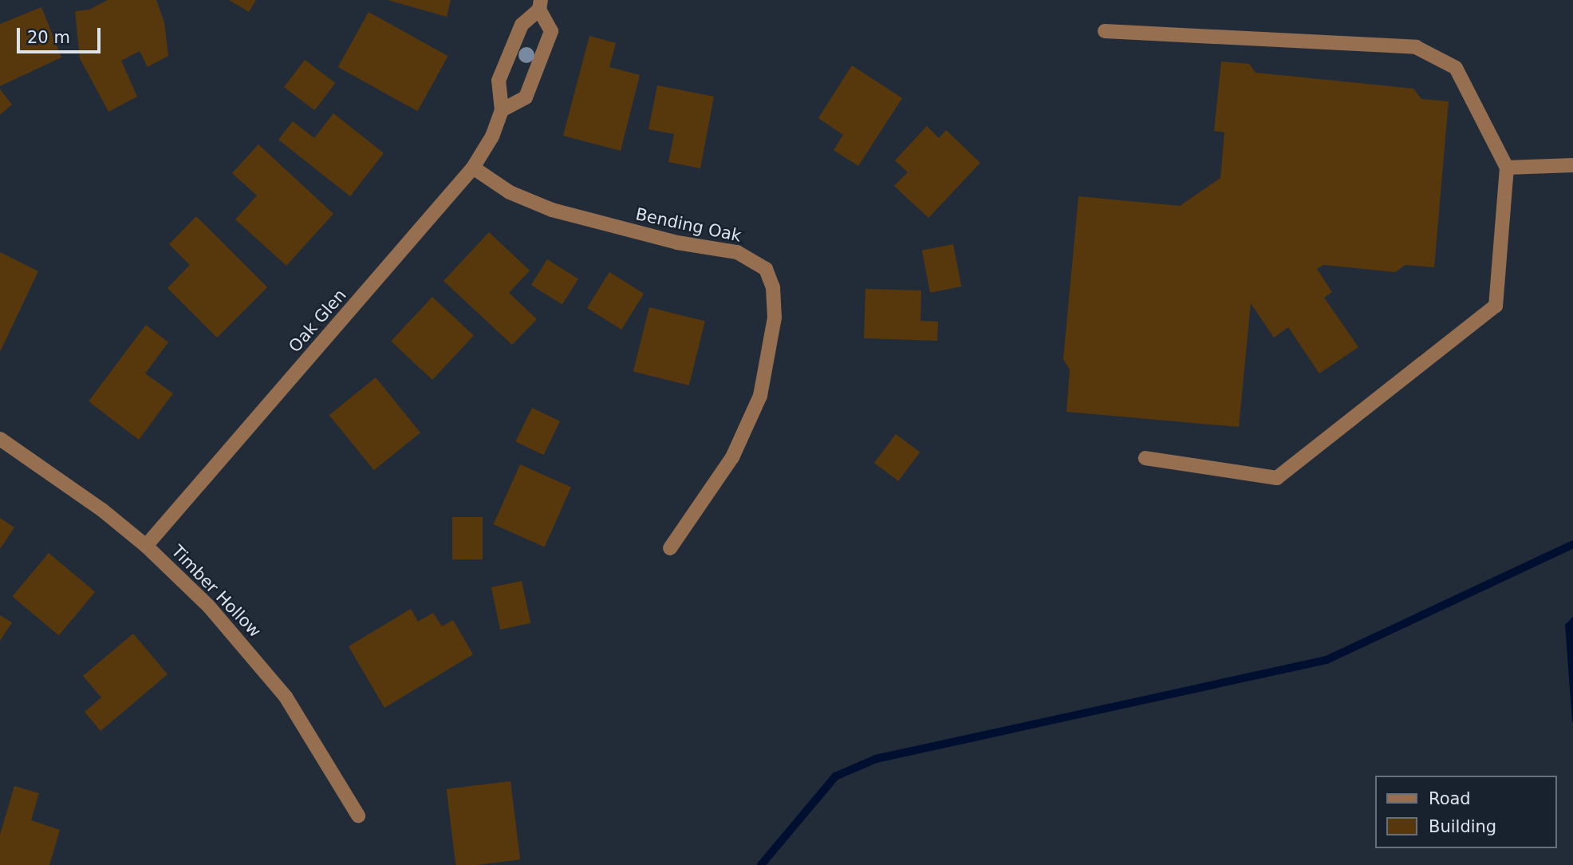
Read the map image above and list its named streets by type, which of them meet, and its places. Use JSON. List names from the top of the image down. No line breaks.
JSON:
{"streets":{"street":["Bending Oak","Oak Glen","Timber Hollow"]},"crossings":[["Bending Oak","Oak Glen"],["Oak Glen","Timber Hollow"]],"legend":["Road","Building"],"scale_bar":"20 m"}
